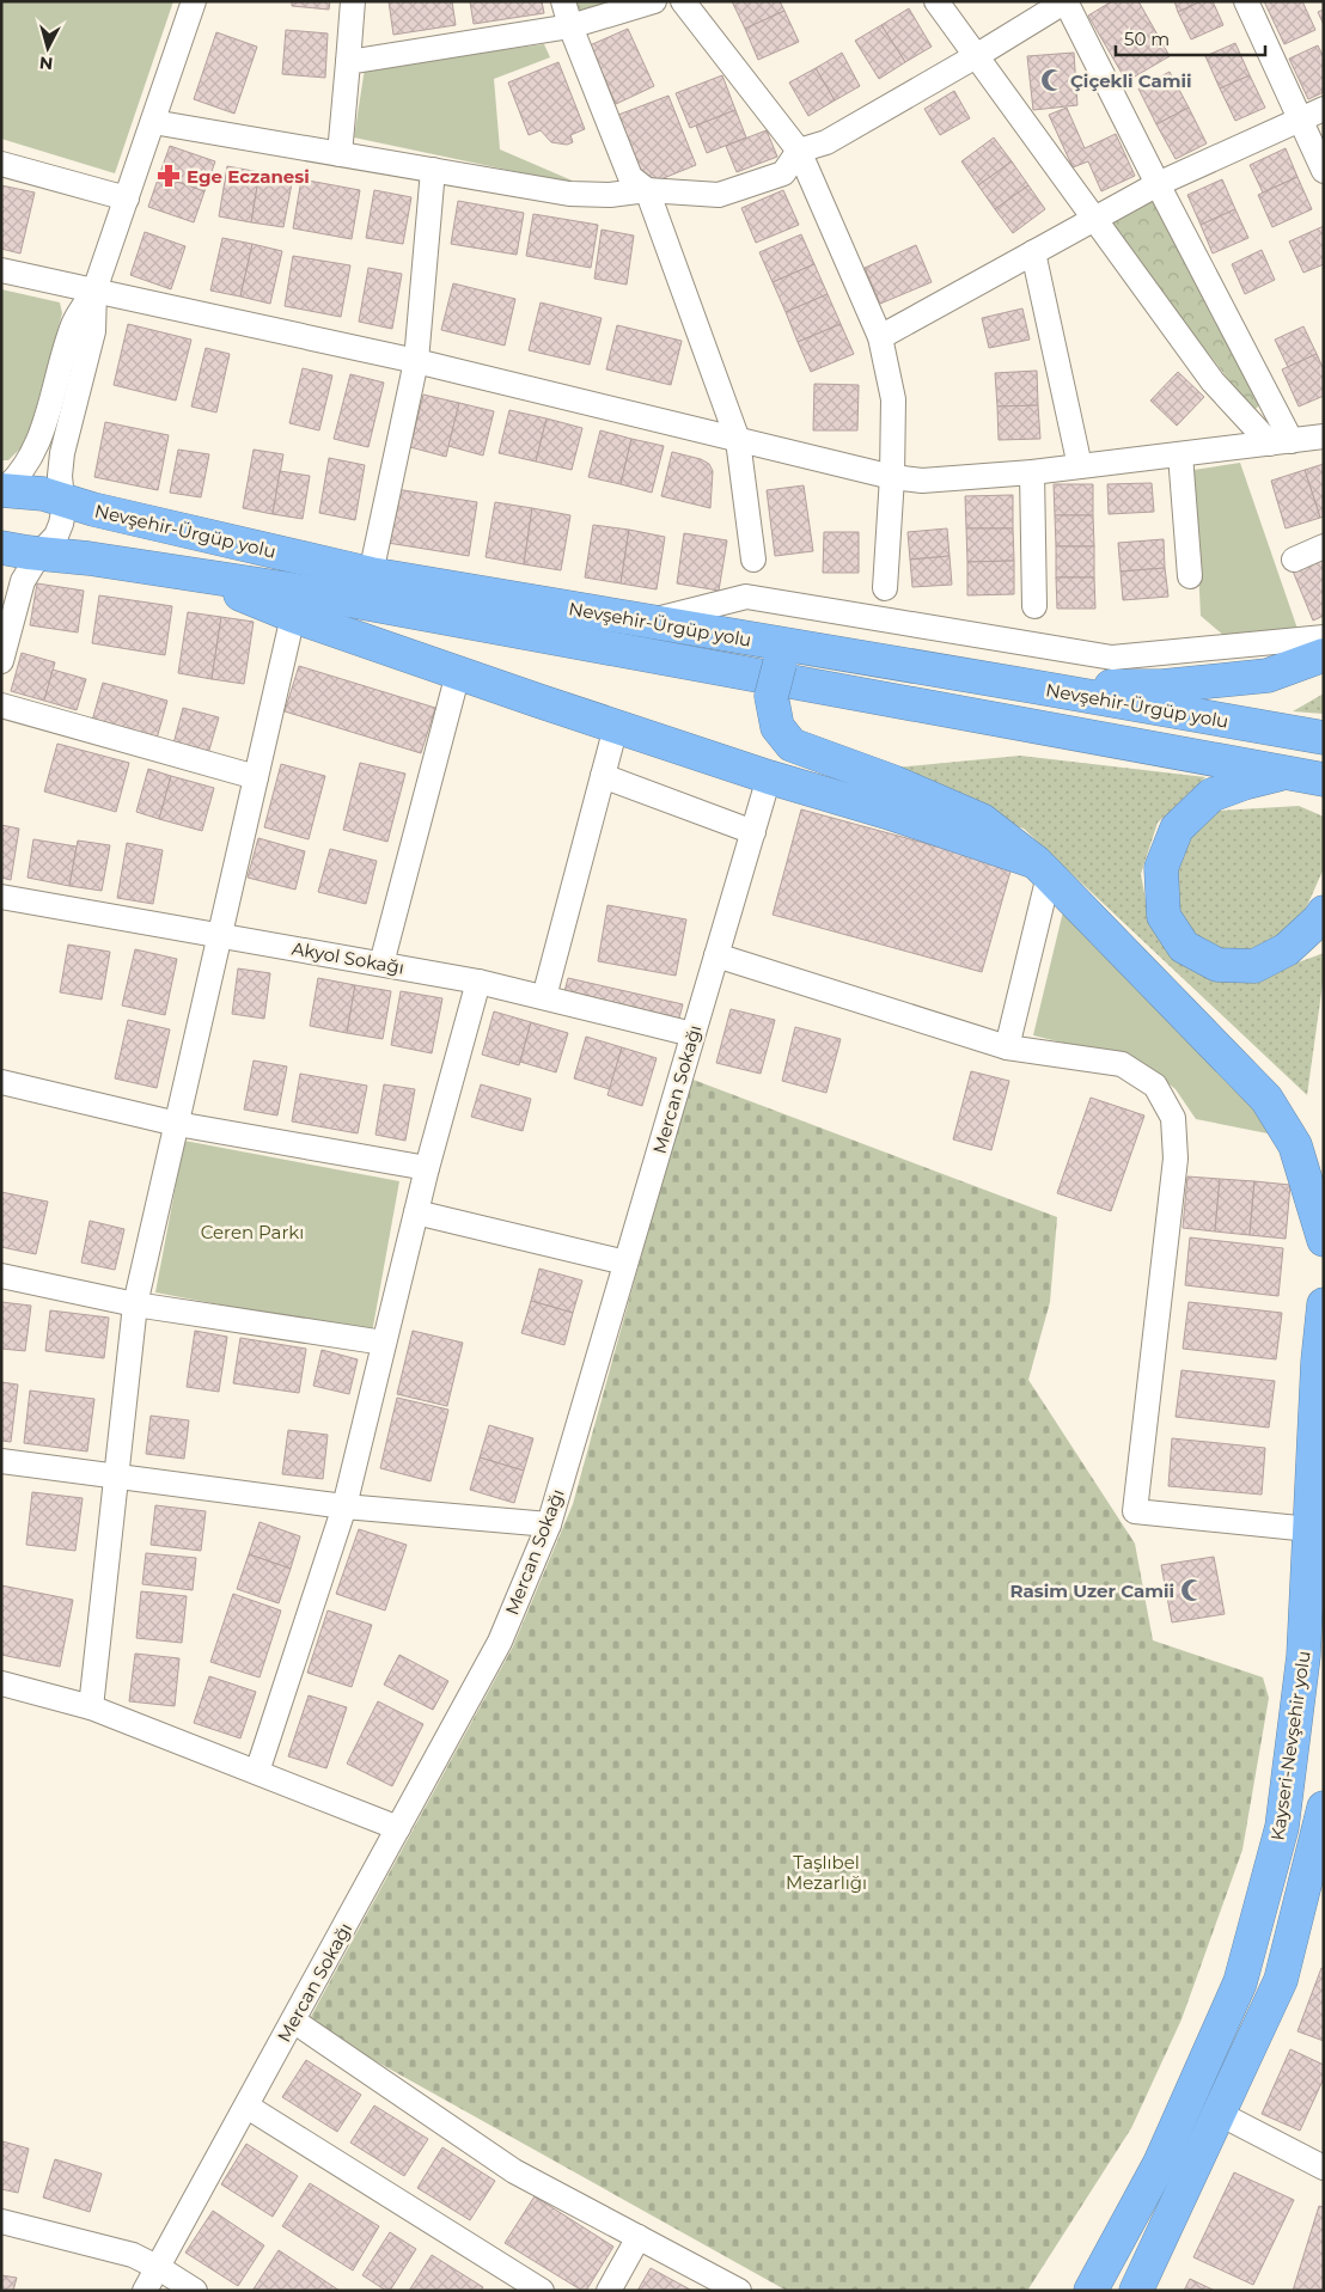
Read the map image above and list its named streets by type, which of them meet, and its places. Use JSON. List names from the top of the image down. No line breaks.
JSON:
{"streets":{"highway":["Nevşehir-Ürgüp yolu","Kayseri-Nevşehir yolu"],"street":["Akyol Sokağı","Mercan Sokağı"]},"crossings":[["Akyol Sokağı","Mercan Sokağı"]],"parks":["Ceren Parkı","Taşlıbel Mezarlığı"],"places":{"mosque":["Çiçekli Camii","Rasim Uzer Camii"],"pharmacy":["Ege Eczanesi"]},"scale_bar":"50 m","north":"bottom"}
